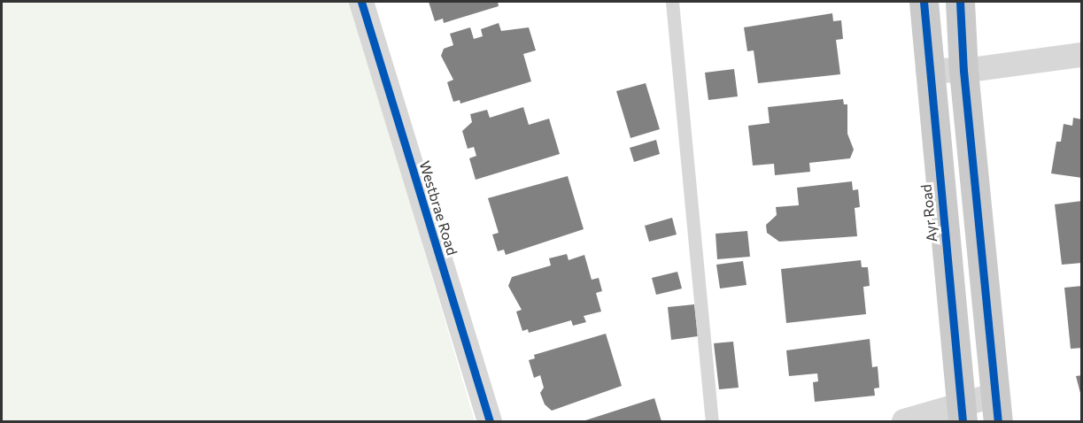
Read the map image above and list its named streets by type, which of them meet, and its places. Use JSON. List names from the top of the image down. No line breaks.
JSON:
{"streets":{"main road":["Ayr Road"],"street":["Westbrae Road"]}}
